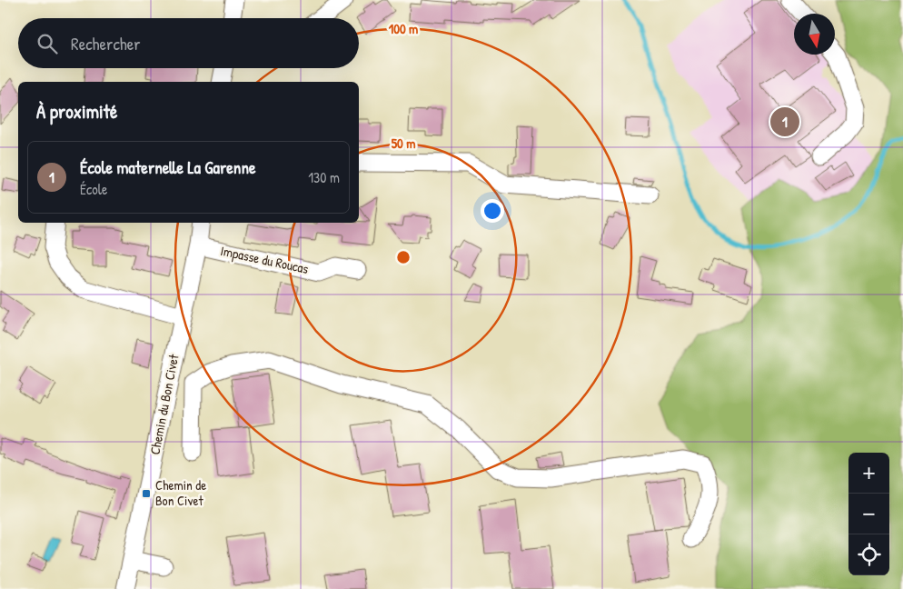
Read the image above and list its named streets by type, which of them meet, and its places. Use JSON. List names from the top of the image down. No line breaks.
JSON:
{"streets":{"street":["Impasse du Roucas","Chemin du Bon Civet"]},"crossings":[["Impasse du Roucas","Chemin du Bon Civet"]],"places":{"transit":["Chemin de Bon Civet"]},"north":"bottom","page":{"search":"Rechercher","heading":"À proximité","pins":"1","list":[{"mark":"1","name":"École maternelle La Garenne","note":"École","value":"130 m"}],"map_buttons":["+","−"]},"rings":["100 m","50 m"]}
